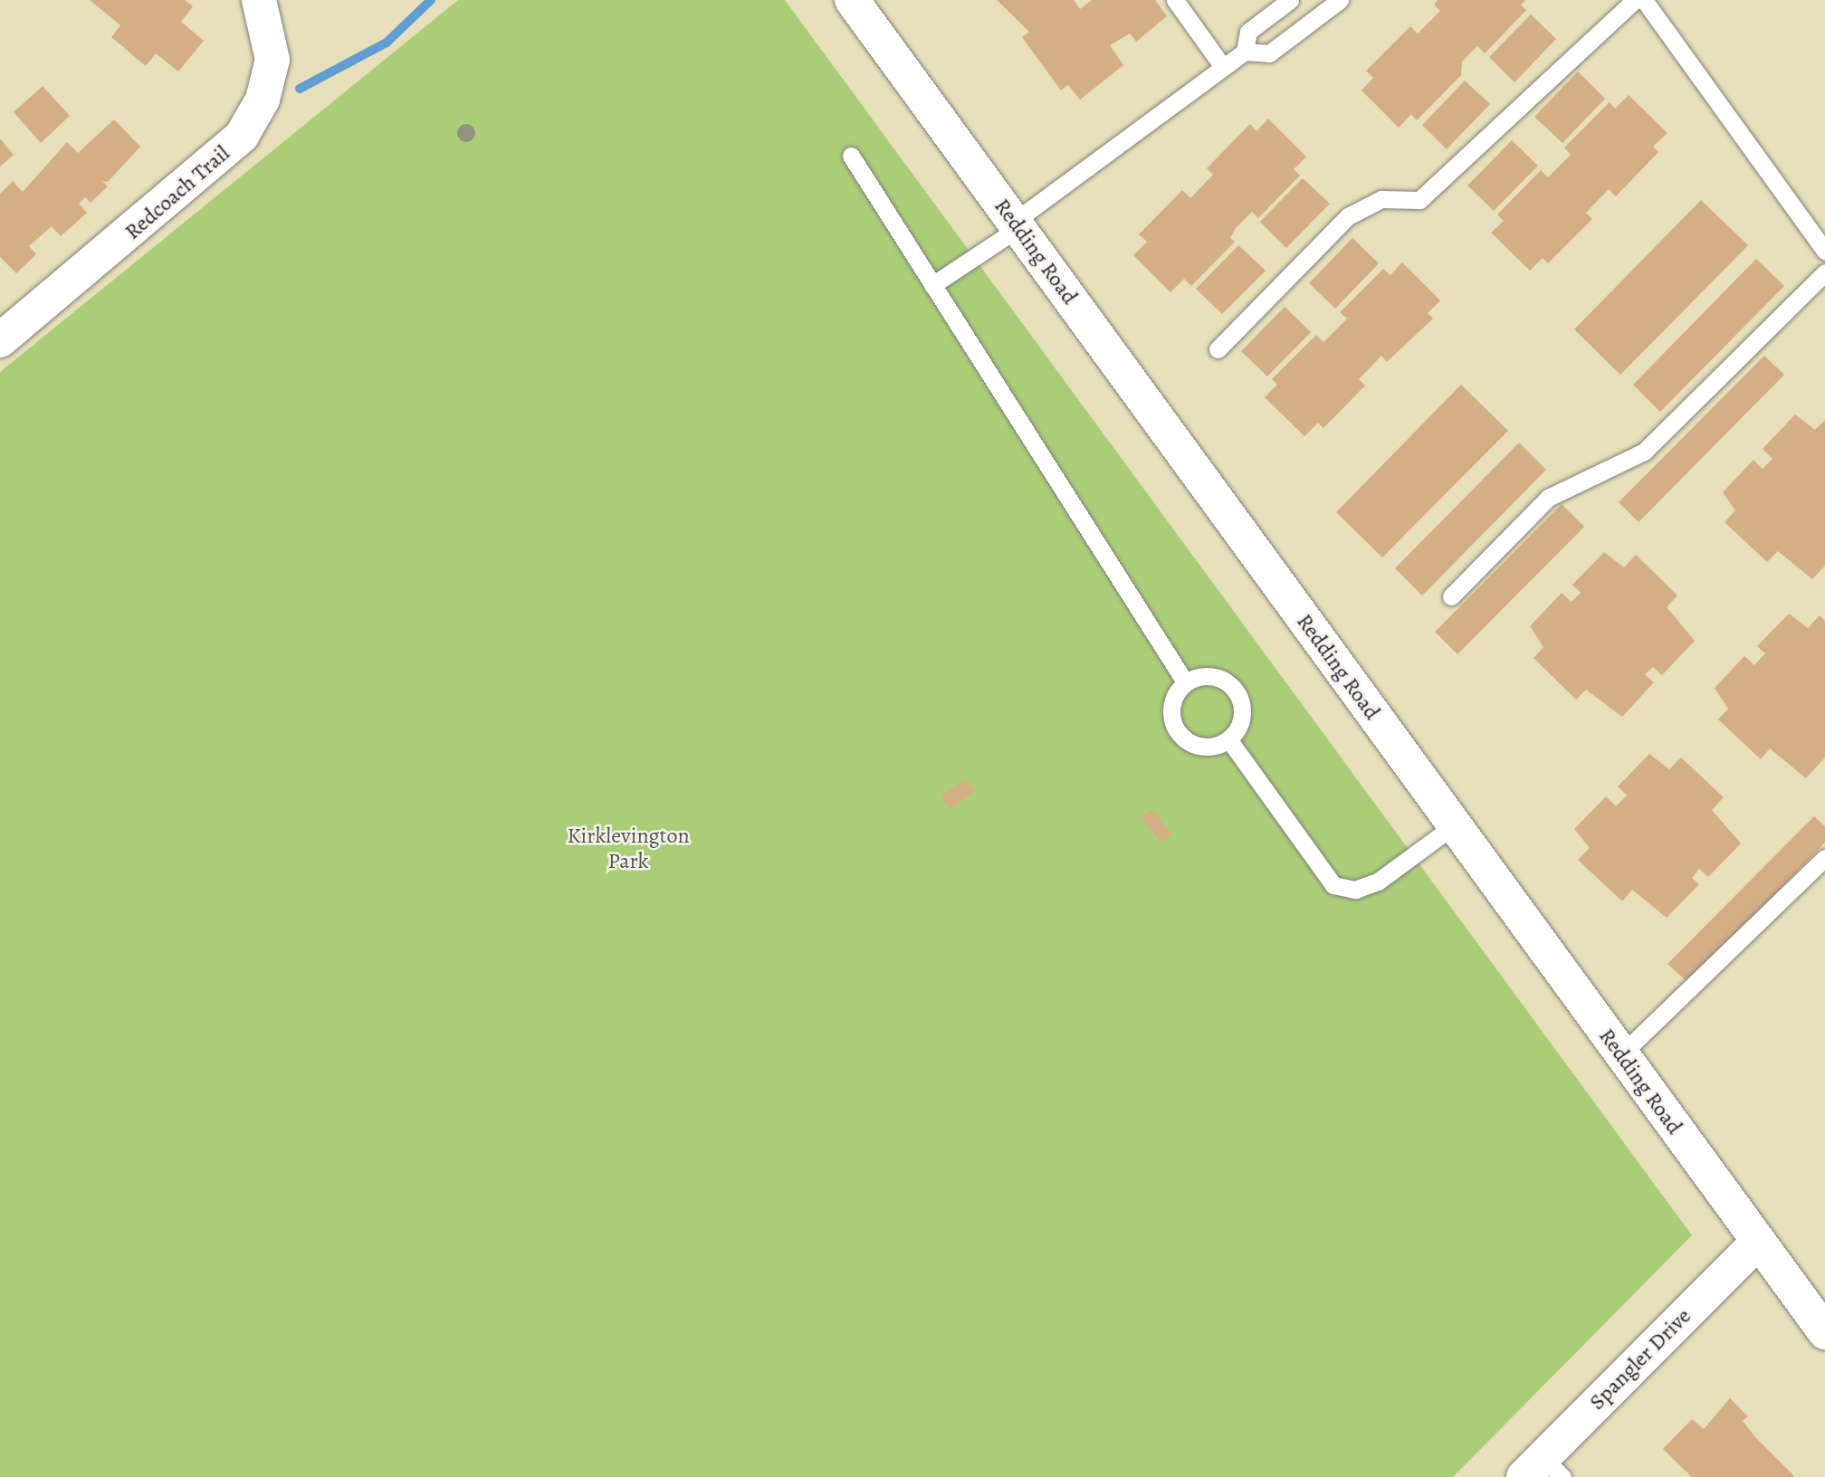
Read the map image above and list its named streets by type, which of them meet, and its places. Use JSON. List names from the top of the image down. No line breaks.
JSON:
{"streets":{"street":["Redcoach Trail","Redding Road","Spangler Drive"]},"crossings":[["Redding Road","Spangler Drive"]],"parks":["Kirklevington Park"]}
